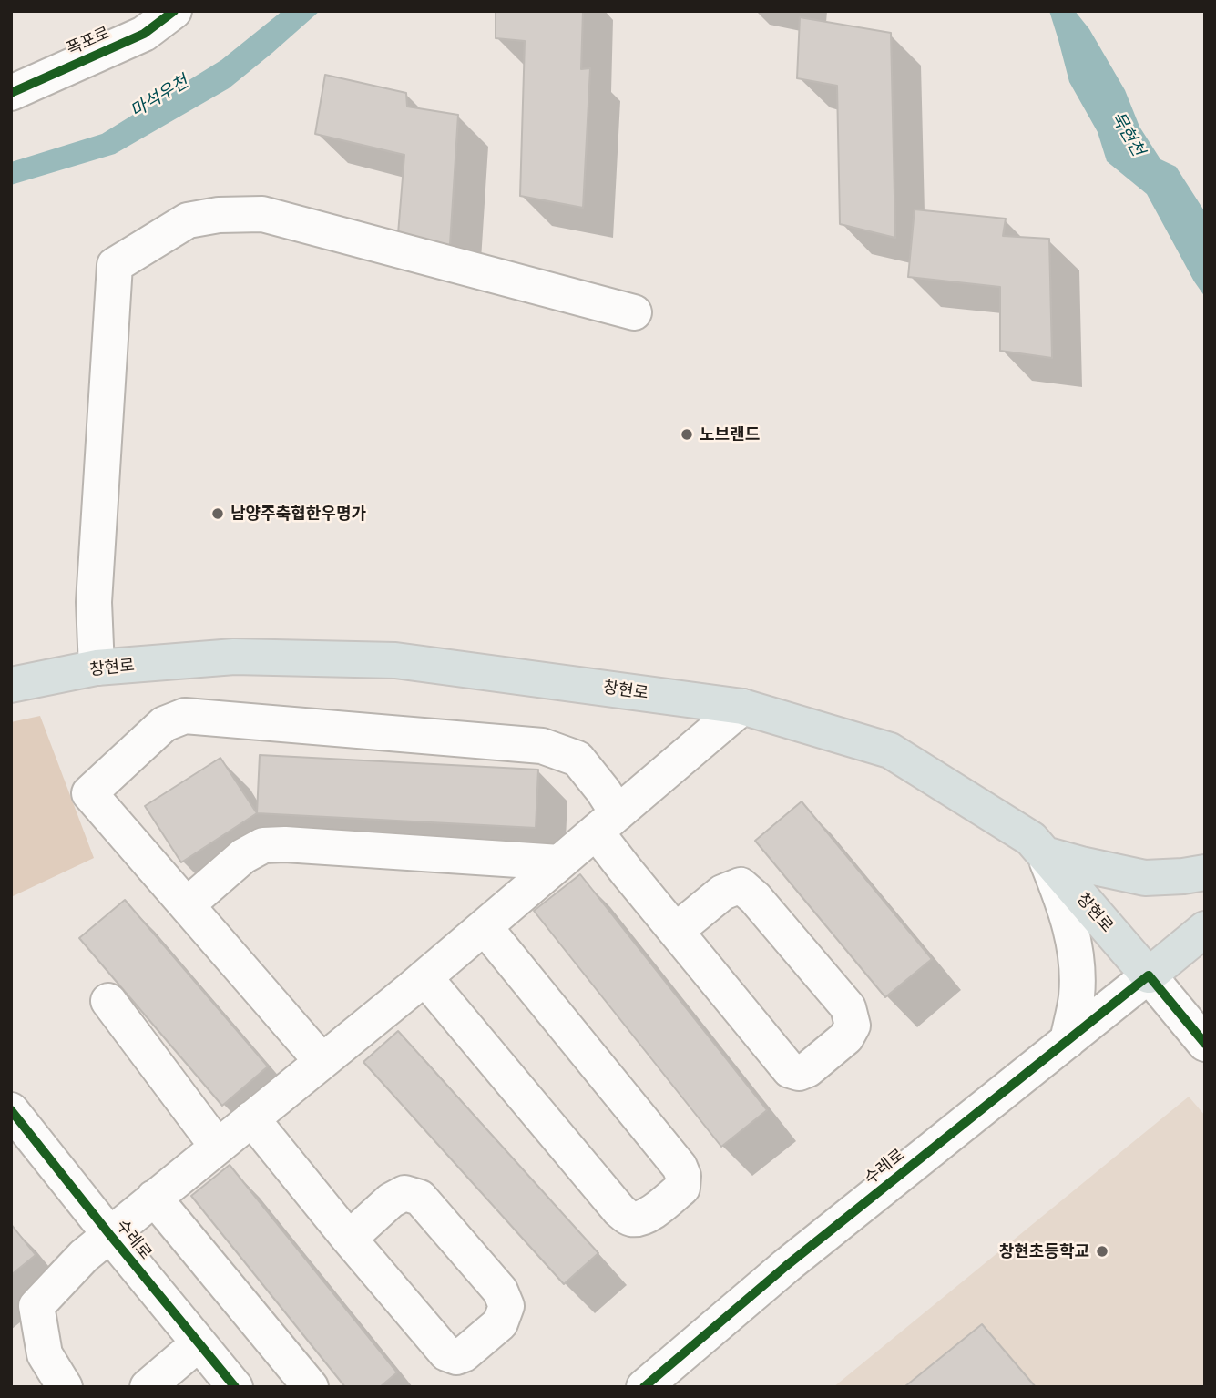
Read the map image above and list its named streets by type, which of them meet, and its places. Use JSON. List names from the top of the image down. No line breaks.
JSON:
{"streets":{"main road":["창현로","수레로"],"street":["폭포로"]},"crossings":[["창현로","수레로"]],"water":["마석우천","묵현천"],"places":["노브랜드","남양주축협한우명가","창현초등학교"]}
